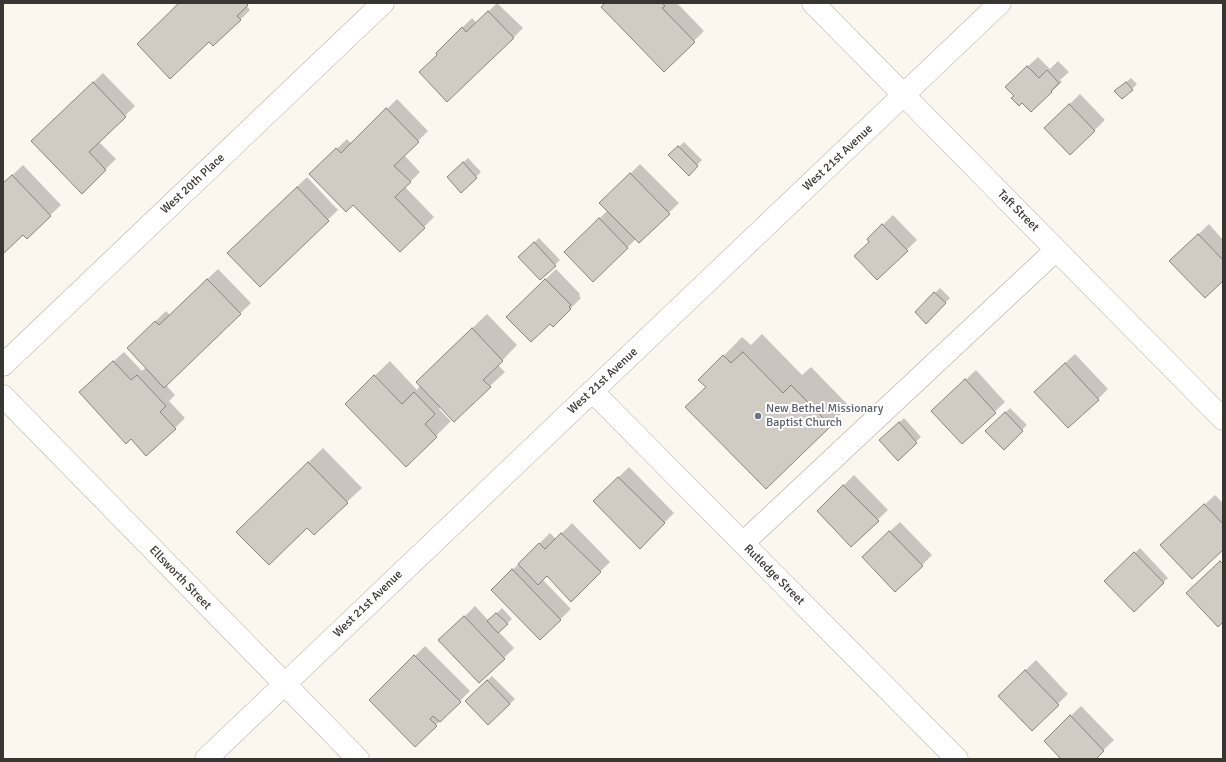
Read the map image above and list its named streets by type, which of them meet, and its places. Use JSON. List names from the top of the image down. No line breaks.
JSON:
{"streets":{"street":["West 21st Avenue","West 20th Place","Taft Street","Rutledge Street","Ellsworth Street"]},"crossings":[["West 21st Avenue","Taft Street"],["West 21st Avenue","Rutledge Street"],["West 21st Avenue","Ellsworth Street"]],"places":["New Bethel Missionary Baptist Church"]}
